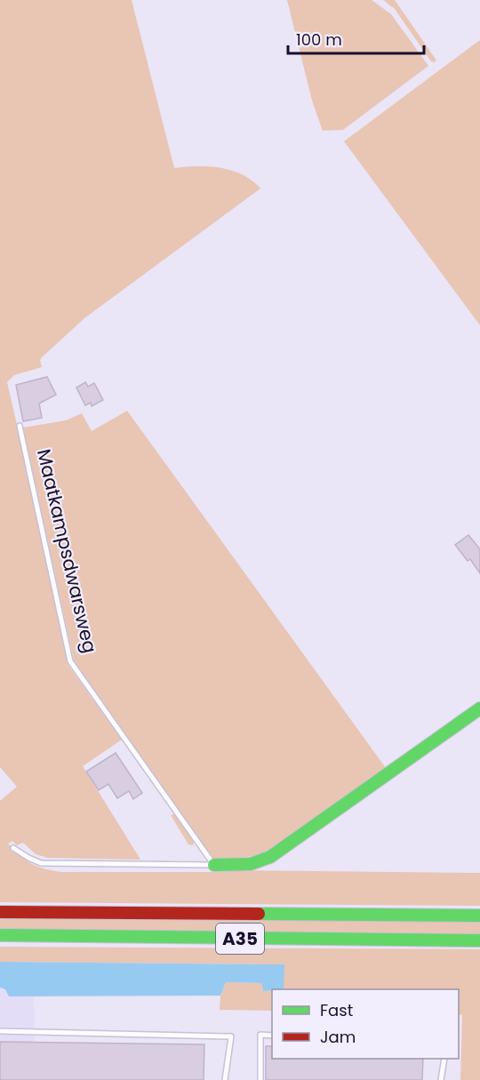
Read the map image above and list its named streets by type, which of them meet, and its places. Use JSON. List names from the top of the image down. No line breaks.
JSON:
{"streets":{"main road":["A35"],"lane":["Maatkampsdwarsweg"]},"legend":["Fast","Jam"],"scale_bar":"100 m"}
